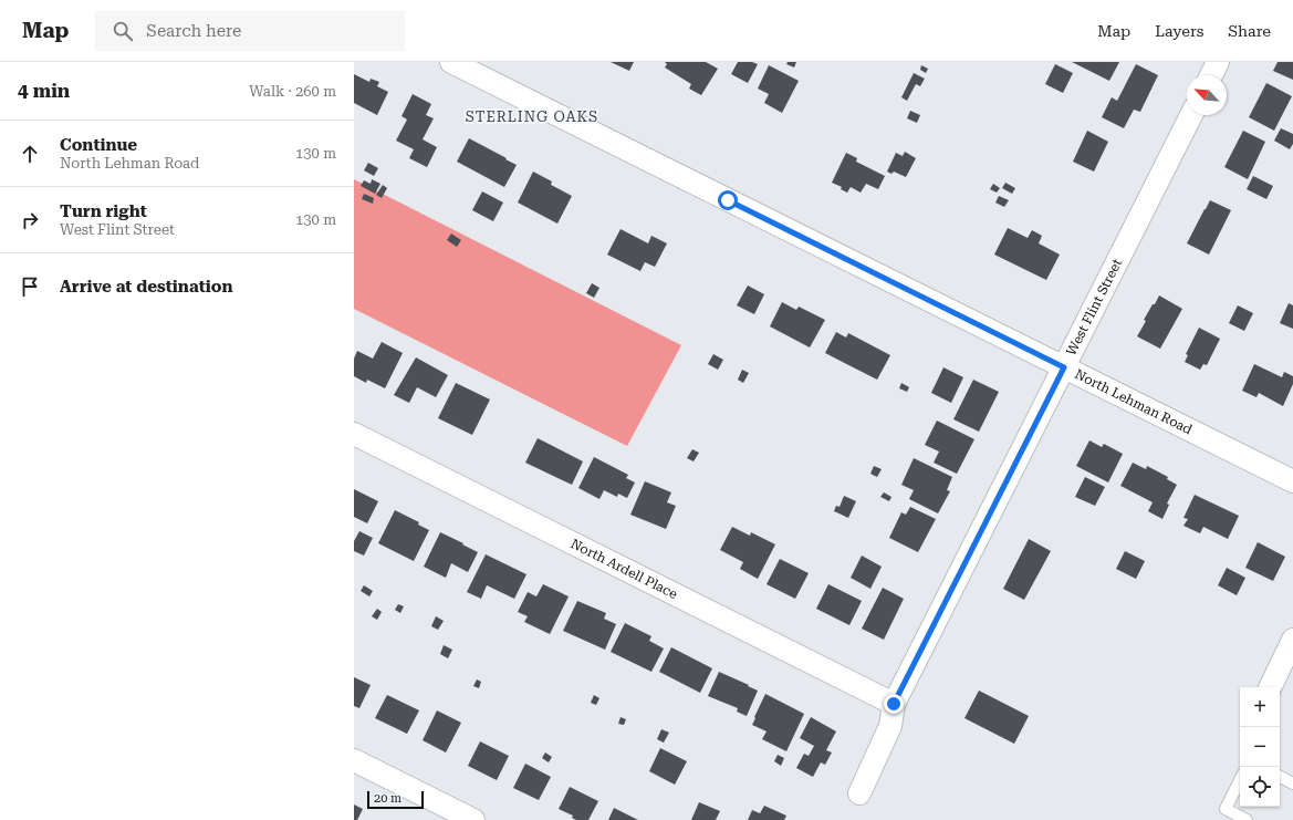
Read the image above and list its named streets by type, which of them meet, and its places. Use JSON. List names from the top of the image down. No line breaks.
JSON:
{"streets":{"street":["West Flint Street","North Lehman Road","North Ardell Place"]},"crossings":[["West Flint Street","North Lehman Road"],["West Flint Street","North Ardell Place"]],"districts":["STERLING OAKS"],"scale_bar":"20 m","north":"top left","page":{"header":"Map","search":"Search here","nav":["Map","Layers","Share"],"heading":["4 min","Walk · 260 m"],"list":[["Continue","North Lehman Road","130 m"],["Turn right","West Flint Street","130 m"],"Arrive at destination"],"map_buttons":["+","−"],"scale":"20 m"}}
